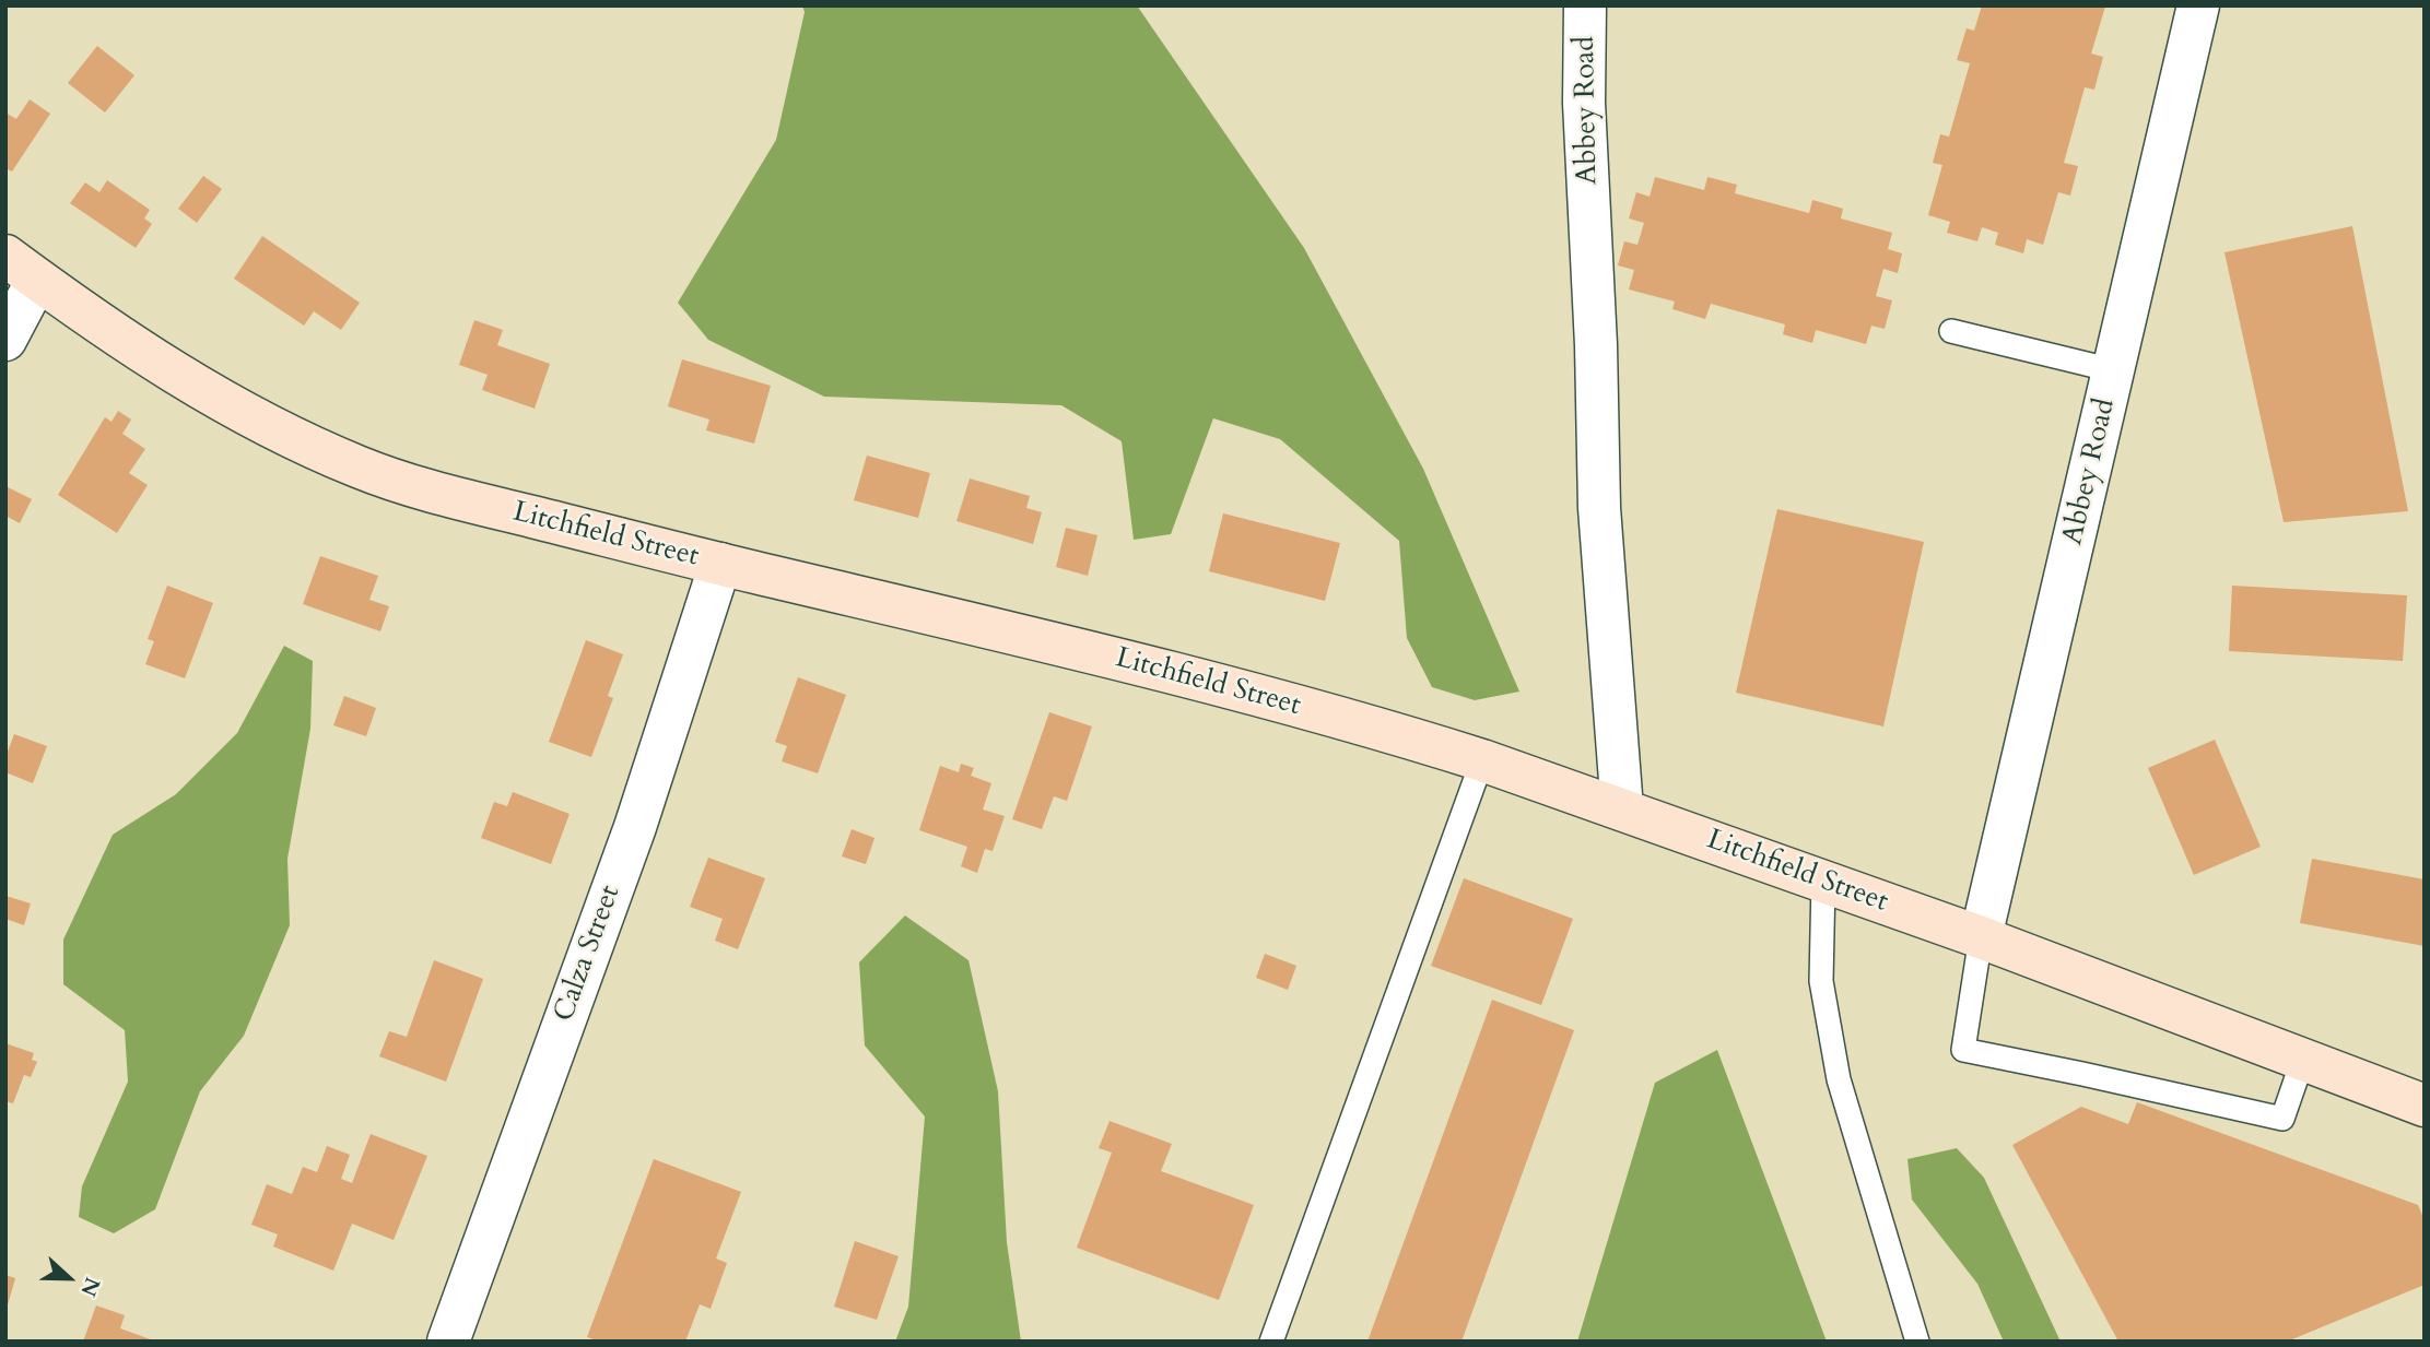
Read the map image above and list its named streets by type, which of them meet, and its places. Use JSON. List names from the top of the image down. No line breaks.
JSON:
{"streets":{"main road":["Litchfield Street"],"street":["Abbey Road","Calza Street"]},"crossings":[["Abbey Road","Litchfield Street"],["Litchfield Street","Calza Street"]],"north":"right"}
